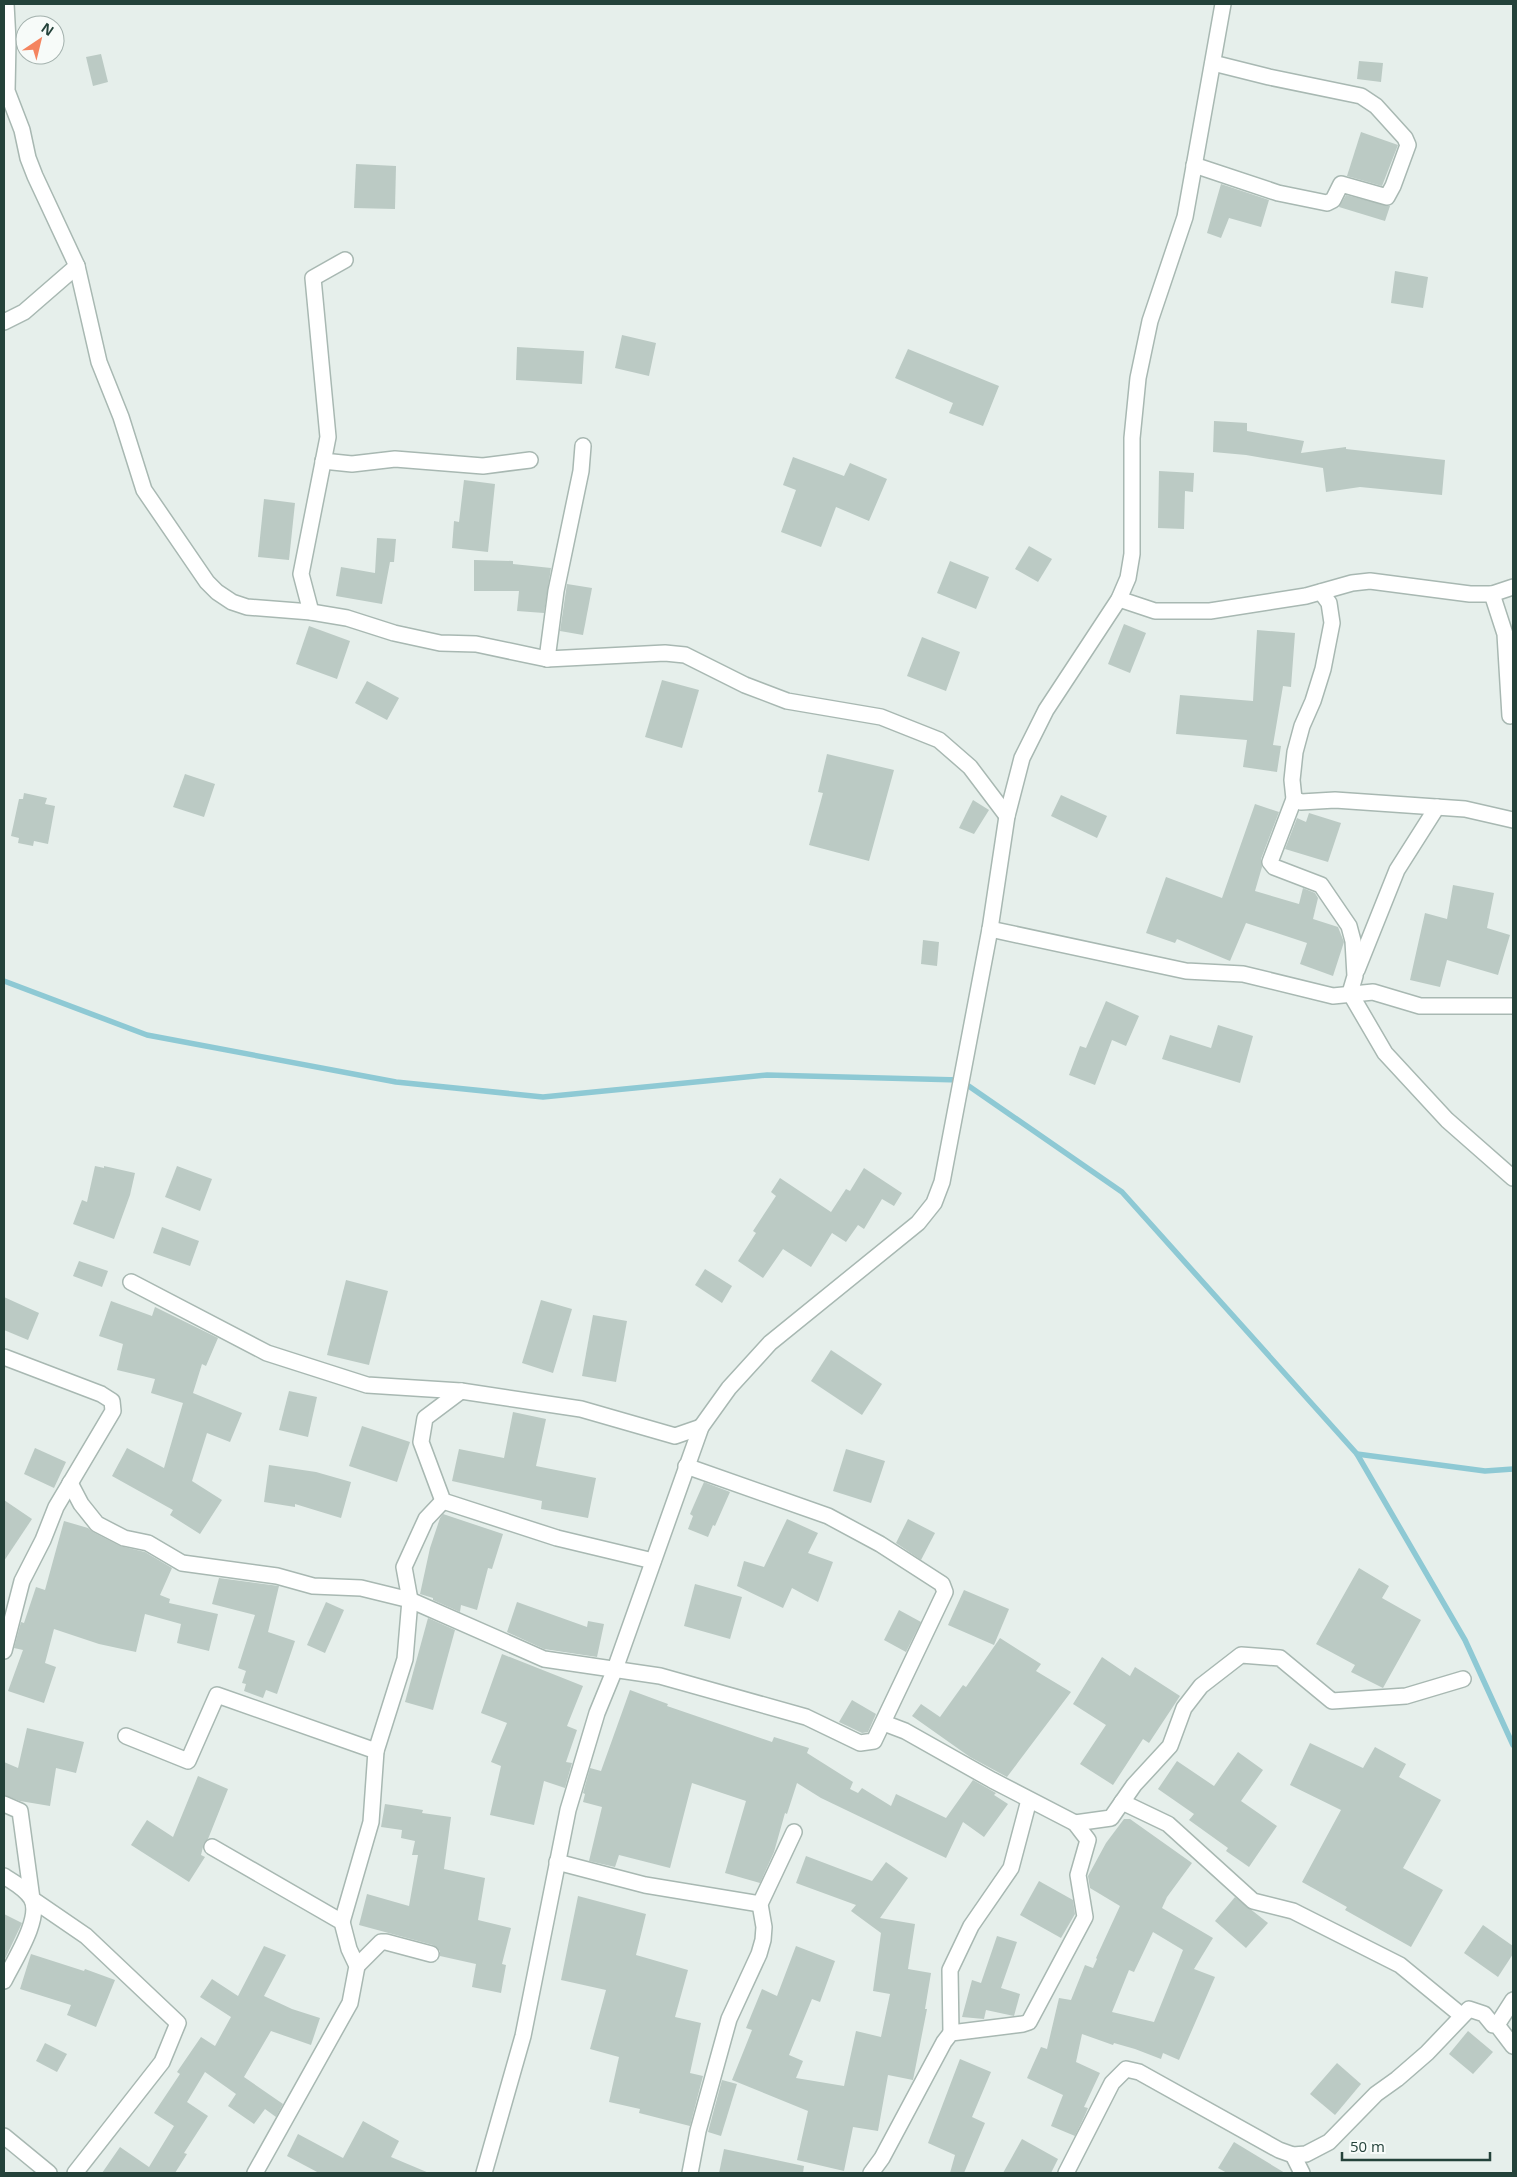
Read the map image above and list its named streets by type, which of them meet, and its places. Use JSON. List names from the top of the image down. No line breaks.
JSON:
{"scale_bar":"50 m","north":"top right"}
